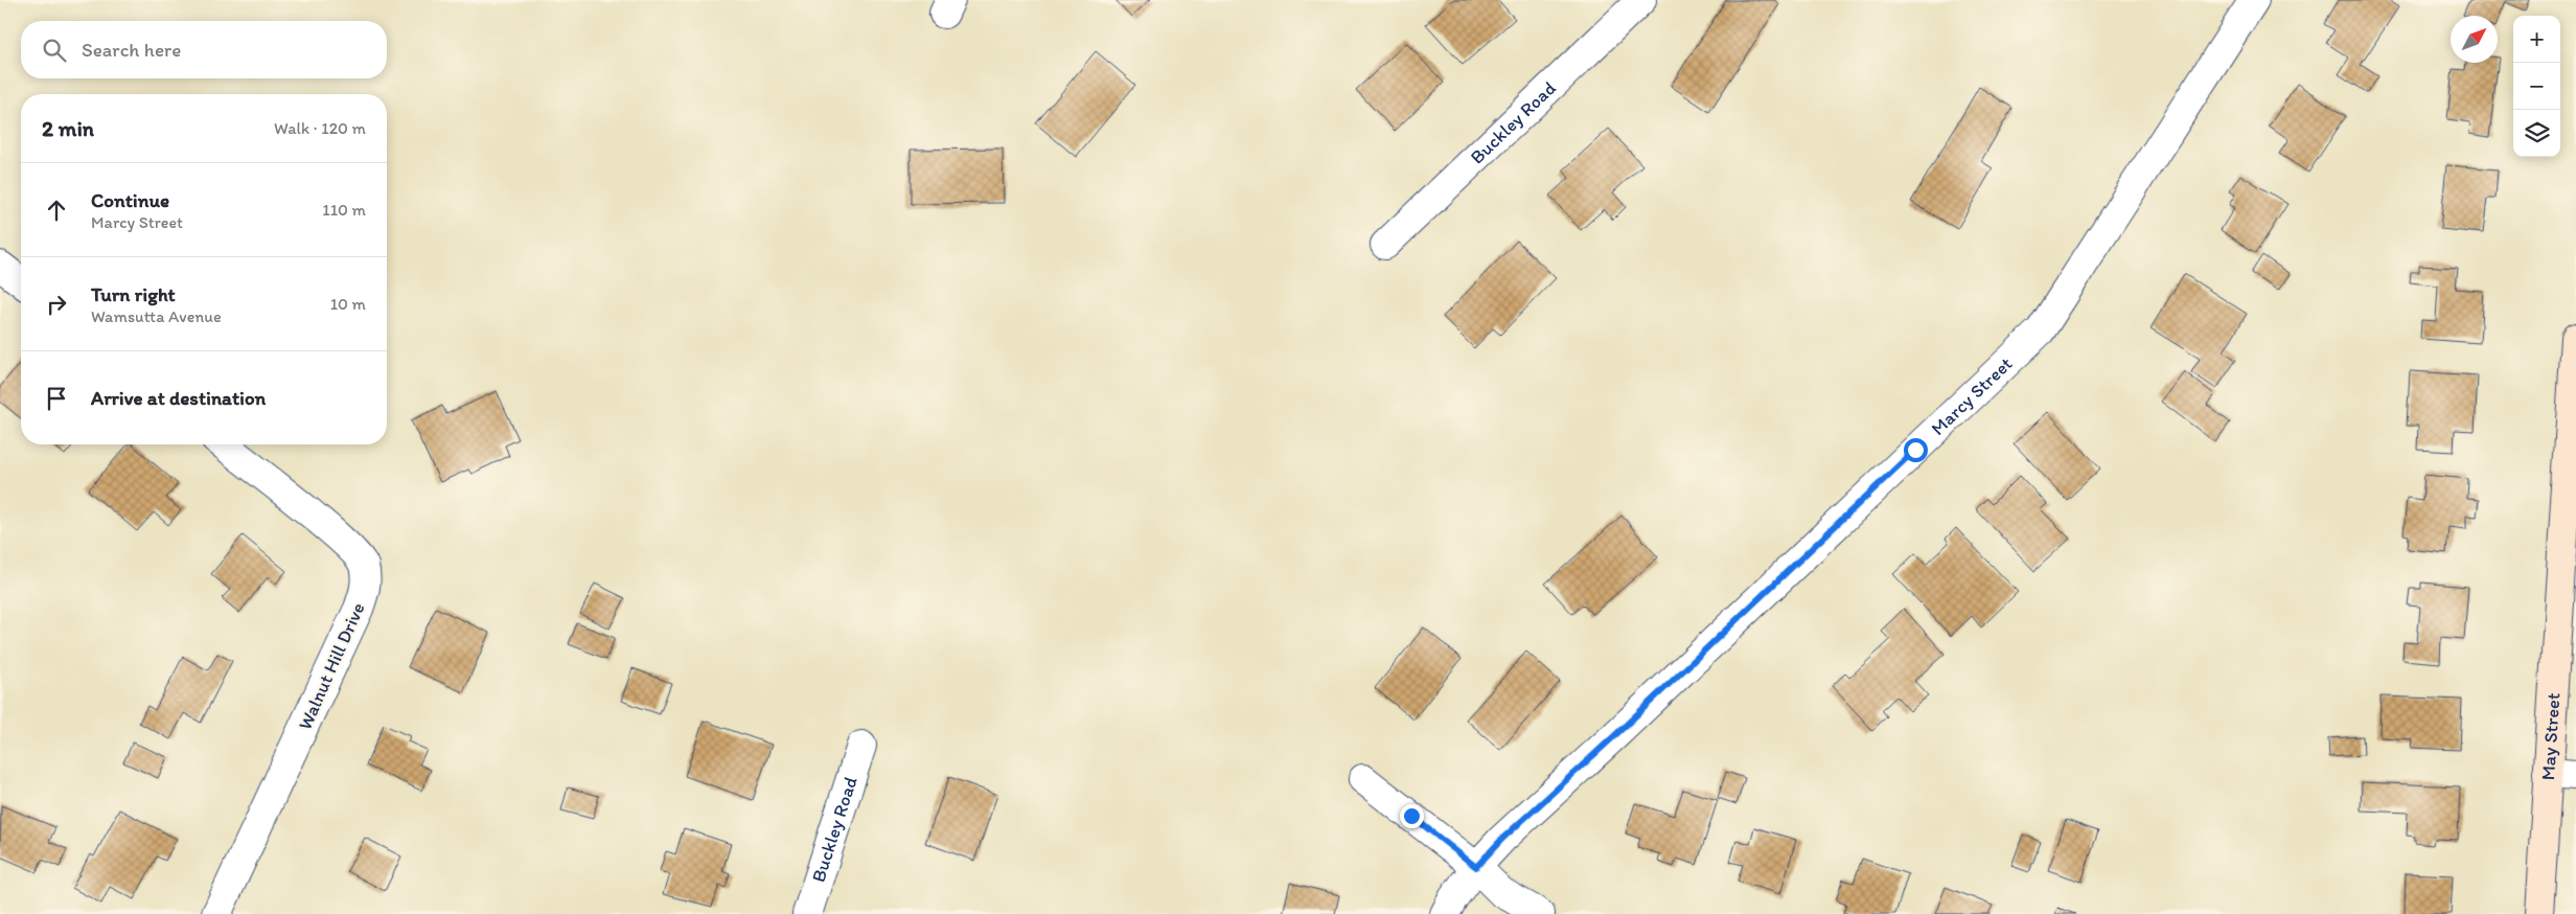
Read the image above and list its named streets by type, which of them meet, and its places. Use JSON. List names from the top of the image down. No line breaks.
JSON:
{"streets":{"street":["Buckley Road","Marcy Street","Walnut Hill Drive","May Street"]},"north":"top right","page":{"map_buttons":["+","−"],"search":"Search here","heading":["2 min","Walk · 120 m"],"list":[["Continue","Marcy Street","110 m"],["Turn right","Wamsutta Avenue","10 m"],"Arrive at destination"]}}
